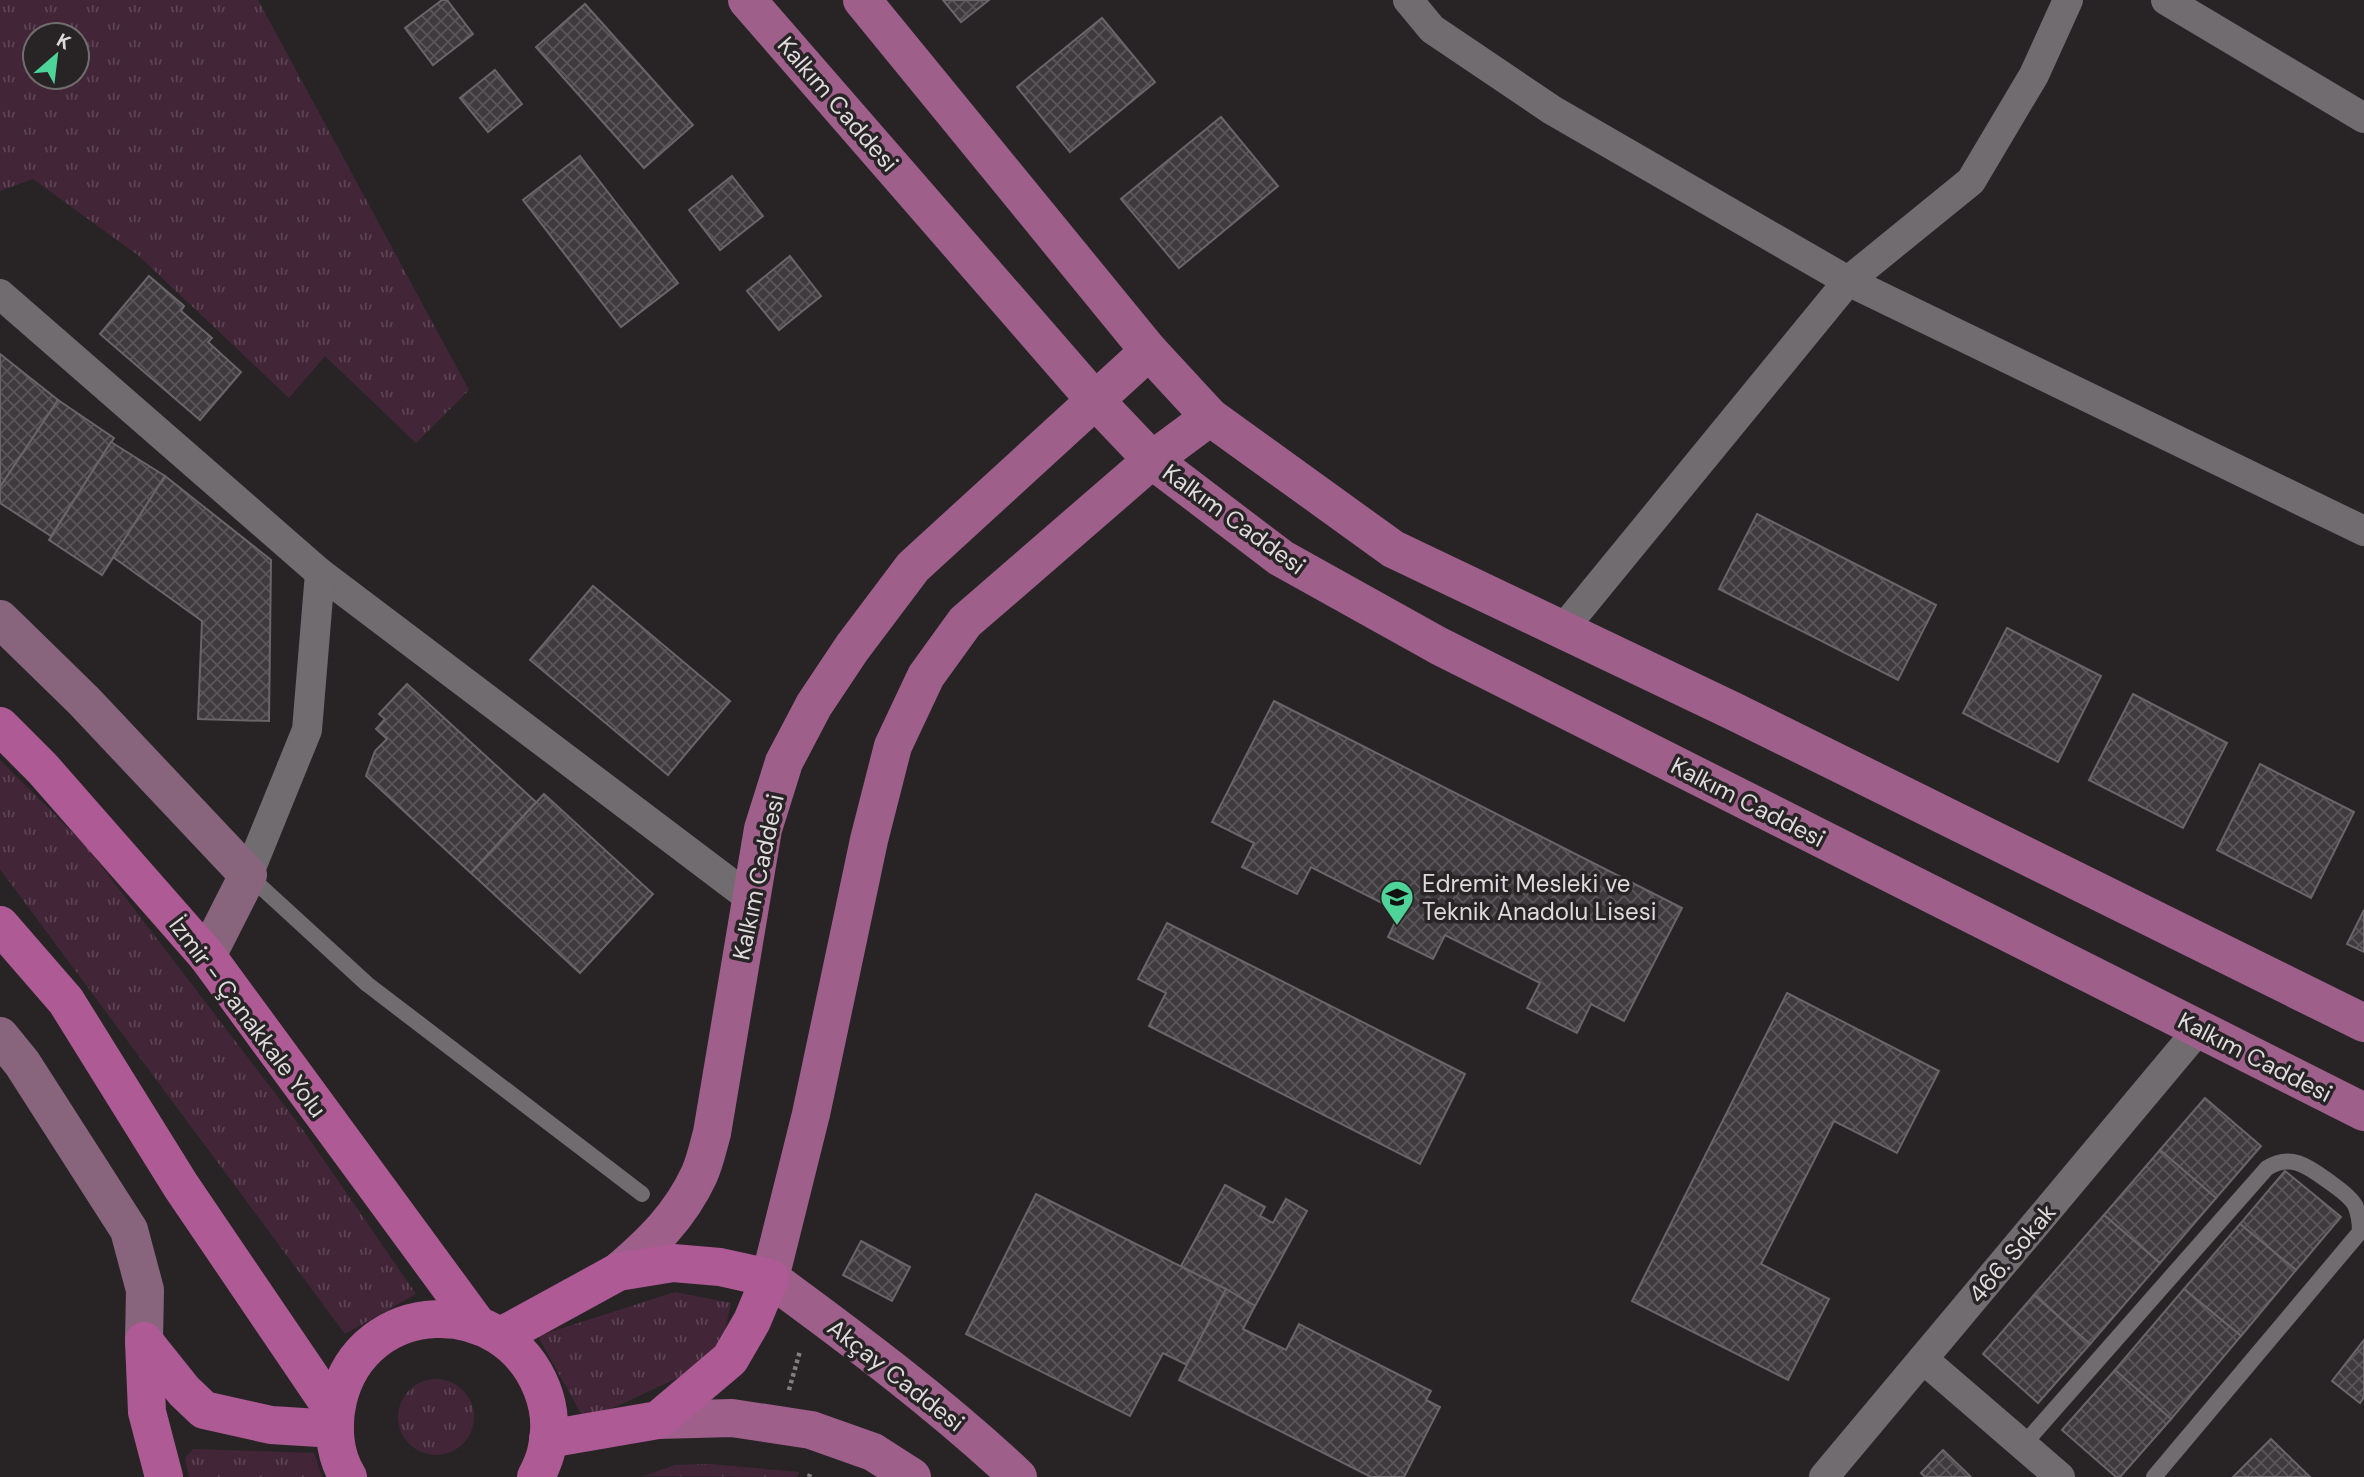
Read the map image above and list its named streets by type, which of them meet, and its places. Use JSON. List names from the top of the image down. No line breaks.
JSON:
{"streets":{"highway":["İzmir - Çanakkale Yolu"],"main road":["Kalkım Caddesi","Akçay Caddesi"],"street":["466. Sokak"]},"crossings":[["Kalkım Caddesi","466. Sokak"],["Kalkım Caddesi","Akçay Caddesi"]],"places":{"school or university":["Edremit Mesleki ve Teknik Anadolu Lisesi"]},"north":"top right"}
